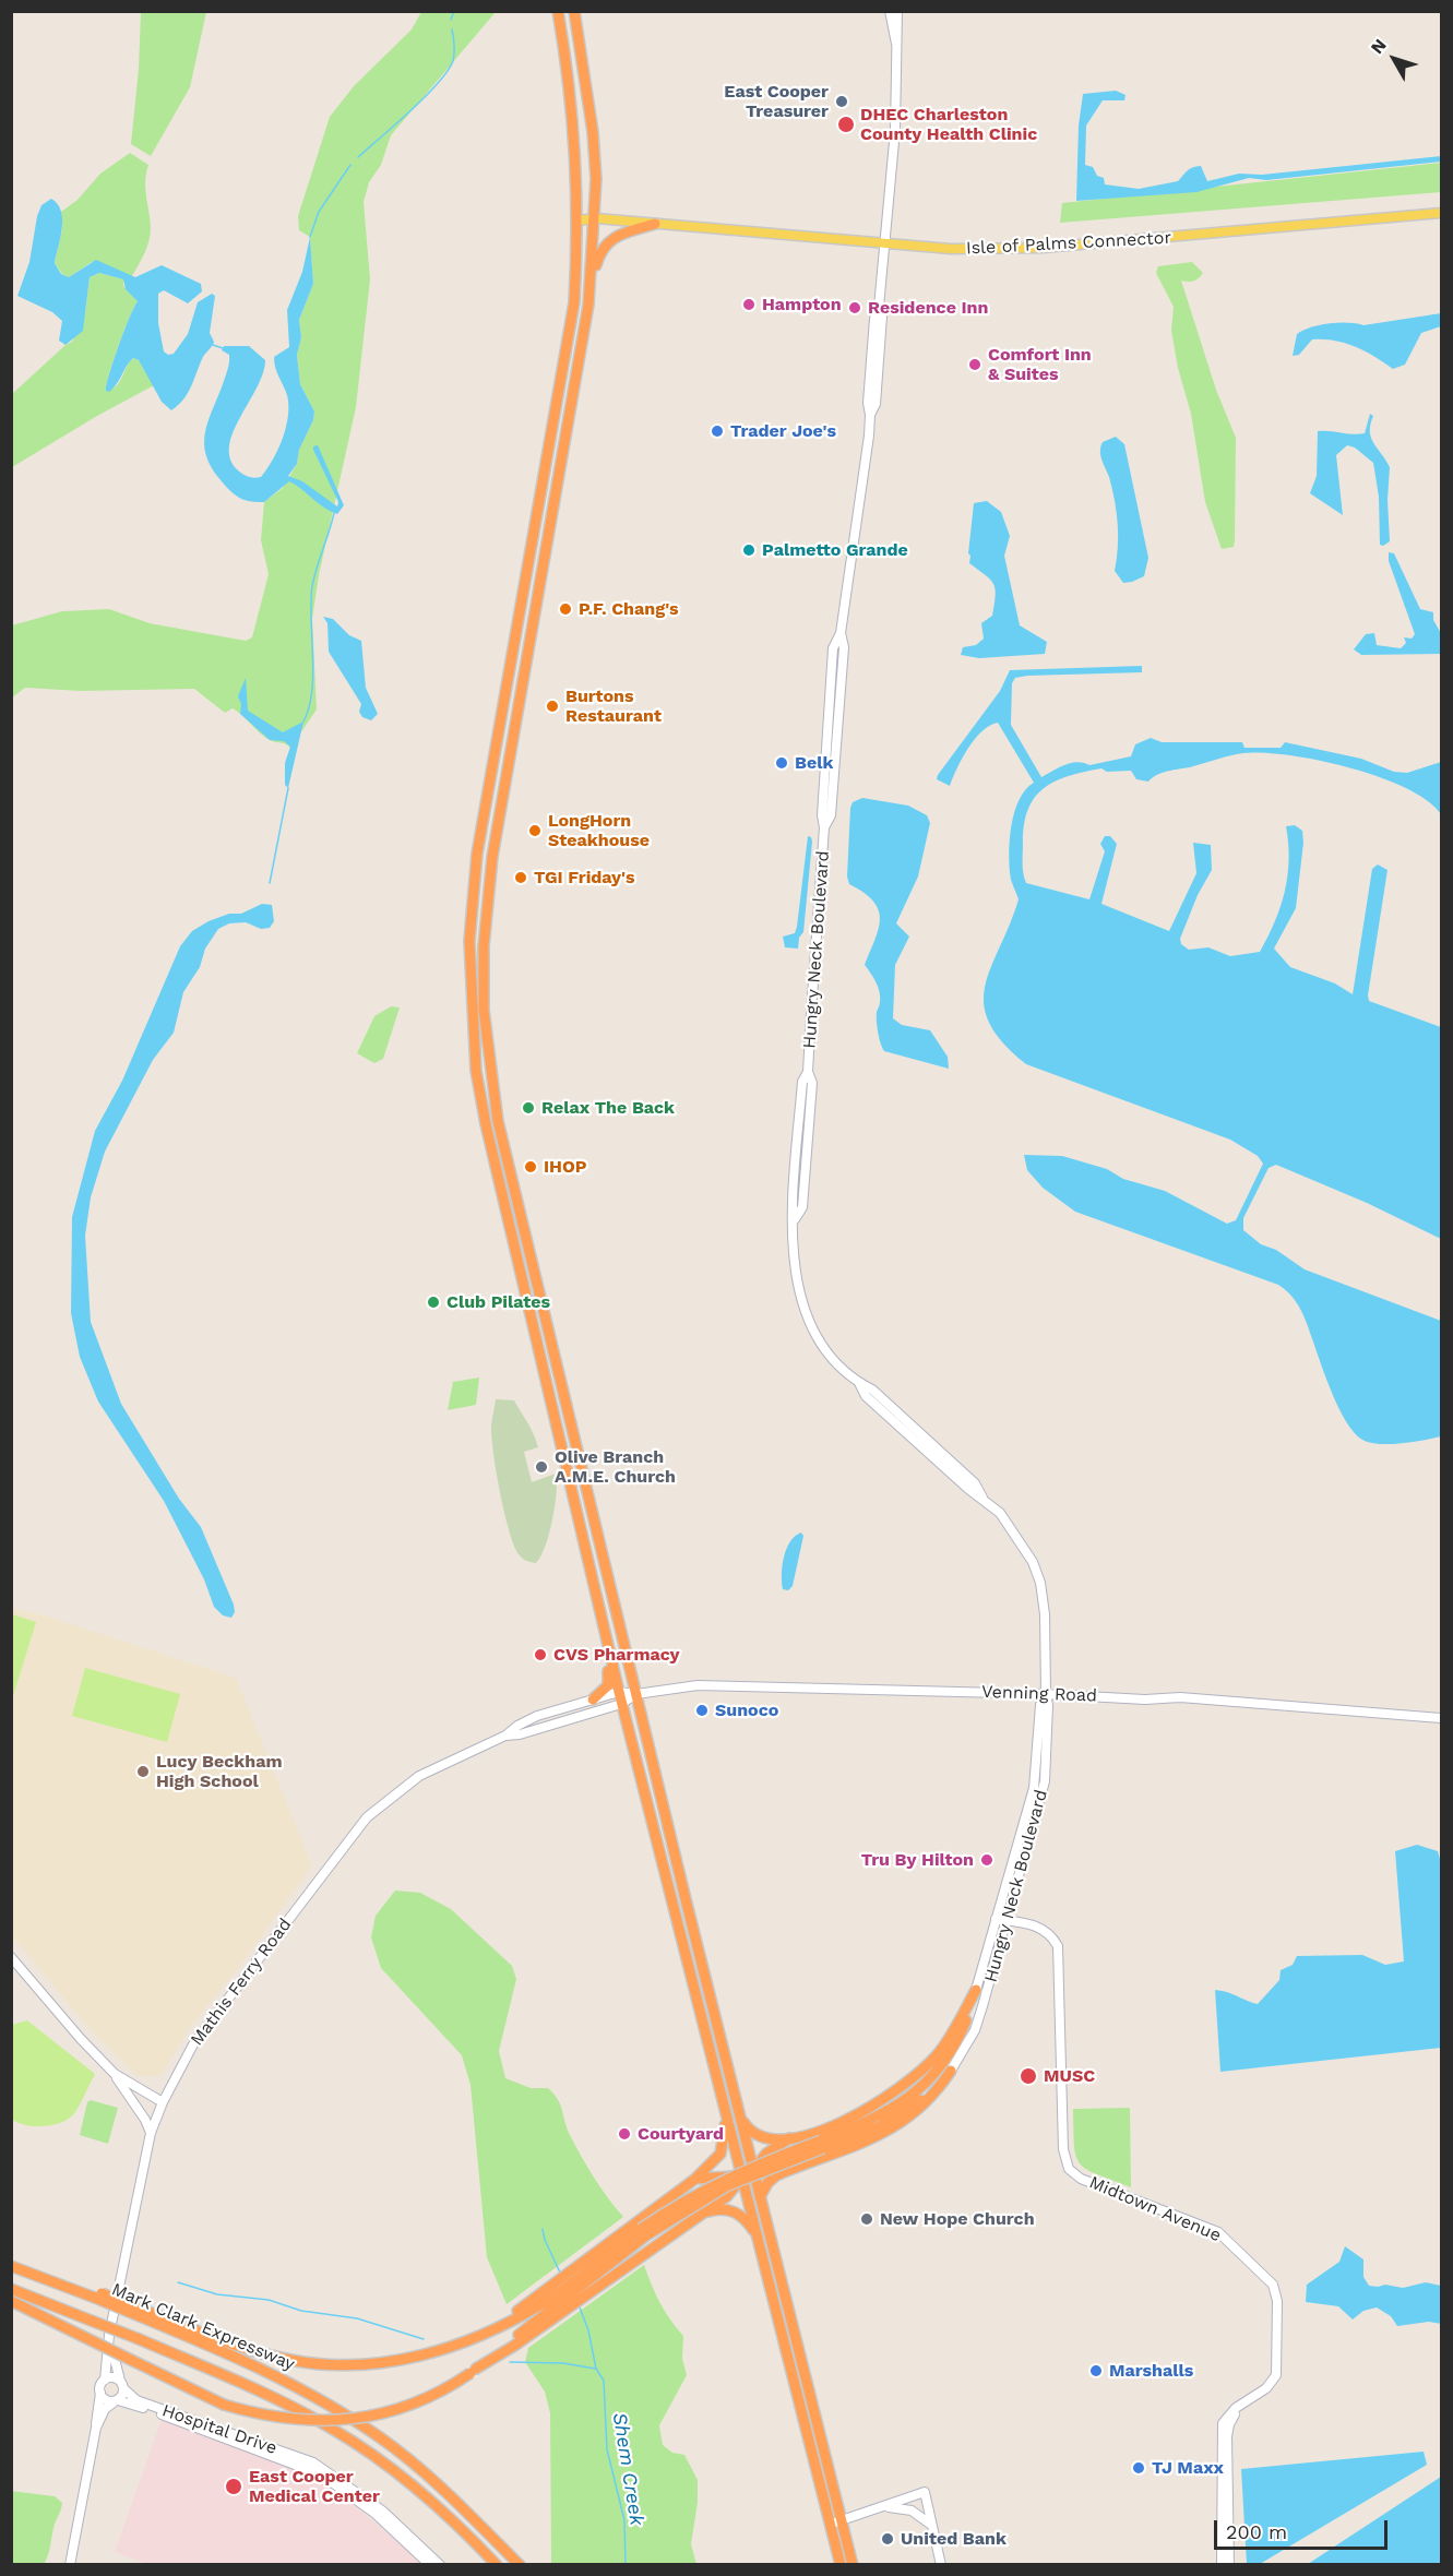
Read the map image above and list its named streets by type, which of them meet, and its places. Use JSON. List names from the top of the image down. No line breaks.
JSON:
{"streets":{"highway":["Mark Clark Expressway"],"main road":["Isle of Palms Connector","Hungry Neck Boulevard","Venning Road","Mathis Ferry Road","Midtown Avenue","Hospital Drive"]},"crossings":[["Isle of Palms Connector","Hungry Neck Boulevard"],["Hungry Neck Boulevard","Venning Road"],["Hungry Neck Boulevard","Midtown Avenue"],["Venning Road","Mathis Ferry Road"],["Mathis Ferry Road","Hospital Drive"]],"water":["Shem Creek"],"places":["East Cooper Treasurer","DHEC Charleston County Health Clinic","Hampton","Residence Inn","Comfort Inn & Suites","Trader Joe's","Palmetto Grande","P.F. Chang's","Burtons Restaurant","Belk","LongHorn Steakhouse","TGI Friday's","Relax The Back","IHOP","Club Pilates","Olive Branch A.M.E. Church","CVS Pharmacy","Sunoco","Lucy Beckham High School","Tru By Hilton","MUSC","Courtyard","New Hope Church","Marshalls","TJ Maxx","East Cooper Medical Center","United Bank"],"scale_bar":"200 m","north":"top left"}
